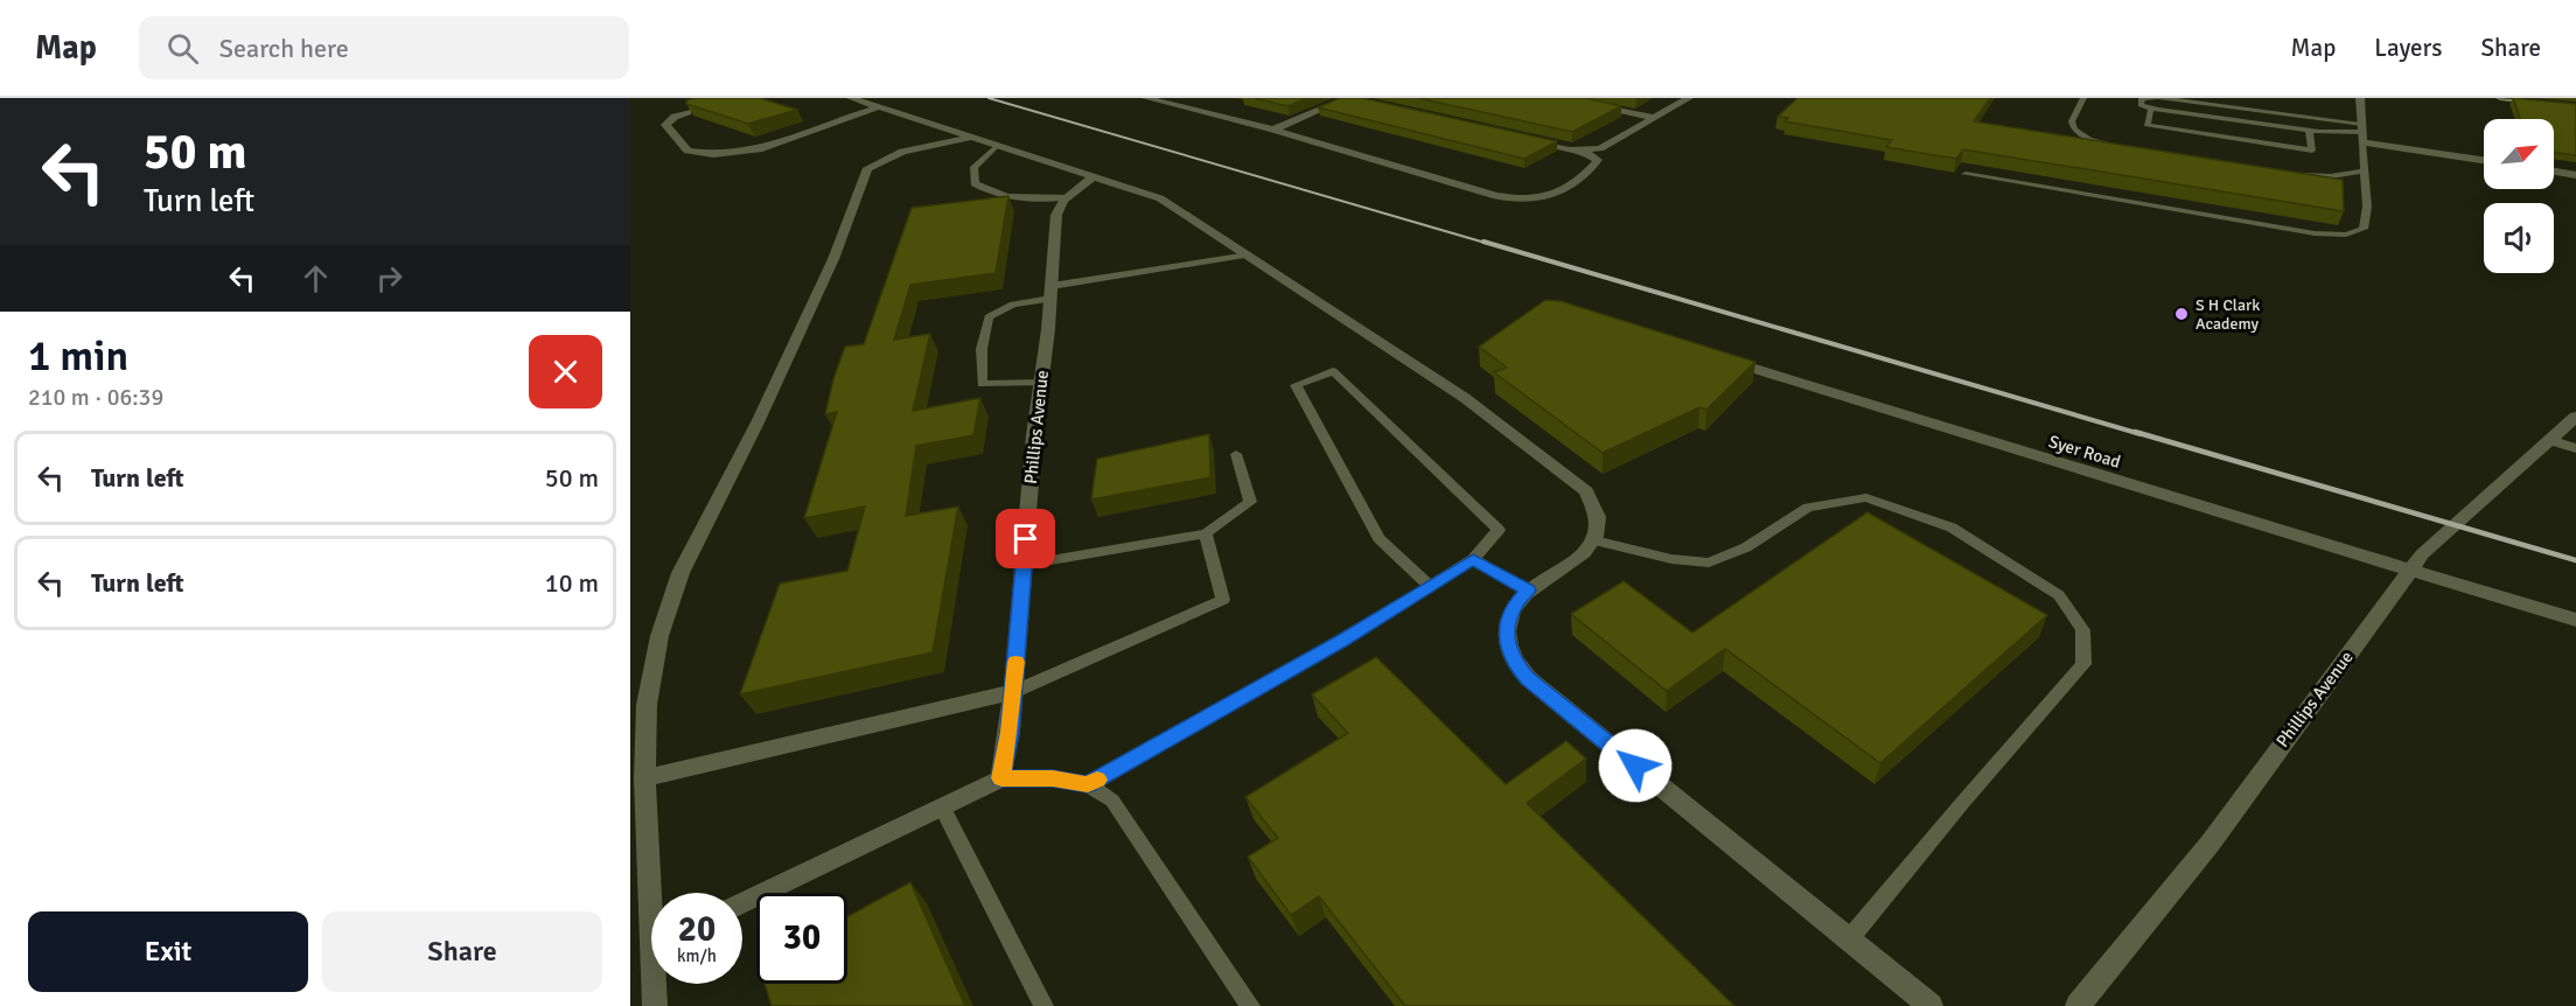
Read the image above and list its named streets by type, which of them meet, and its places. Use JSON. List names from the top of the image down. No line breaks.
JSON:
{"streets":{"street":["Phillips Avenue","Syer Road"]},"crossings":[["Phillips Avenue","Syer Road"]],"places":["S H Clark Academy"],"north":"top right","page":{"header":"Map","search":"Search here","nav":["Map","Layers","Share"],"turn":["50 m","Turn left"],"heading":["1 min","210 m · 06:39"],"list":[{"name":"Turn left","value":"50 m"},{"name":"Turn left","value":"10 m"}],"speed":"20 km/h","limit":"30","buttons":["Exit","Share"]}}
